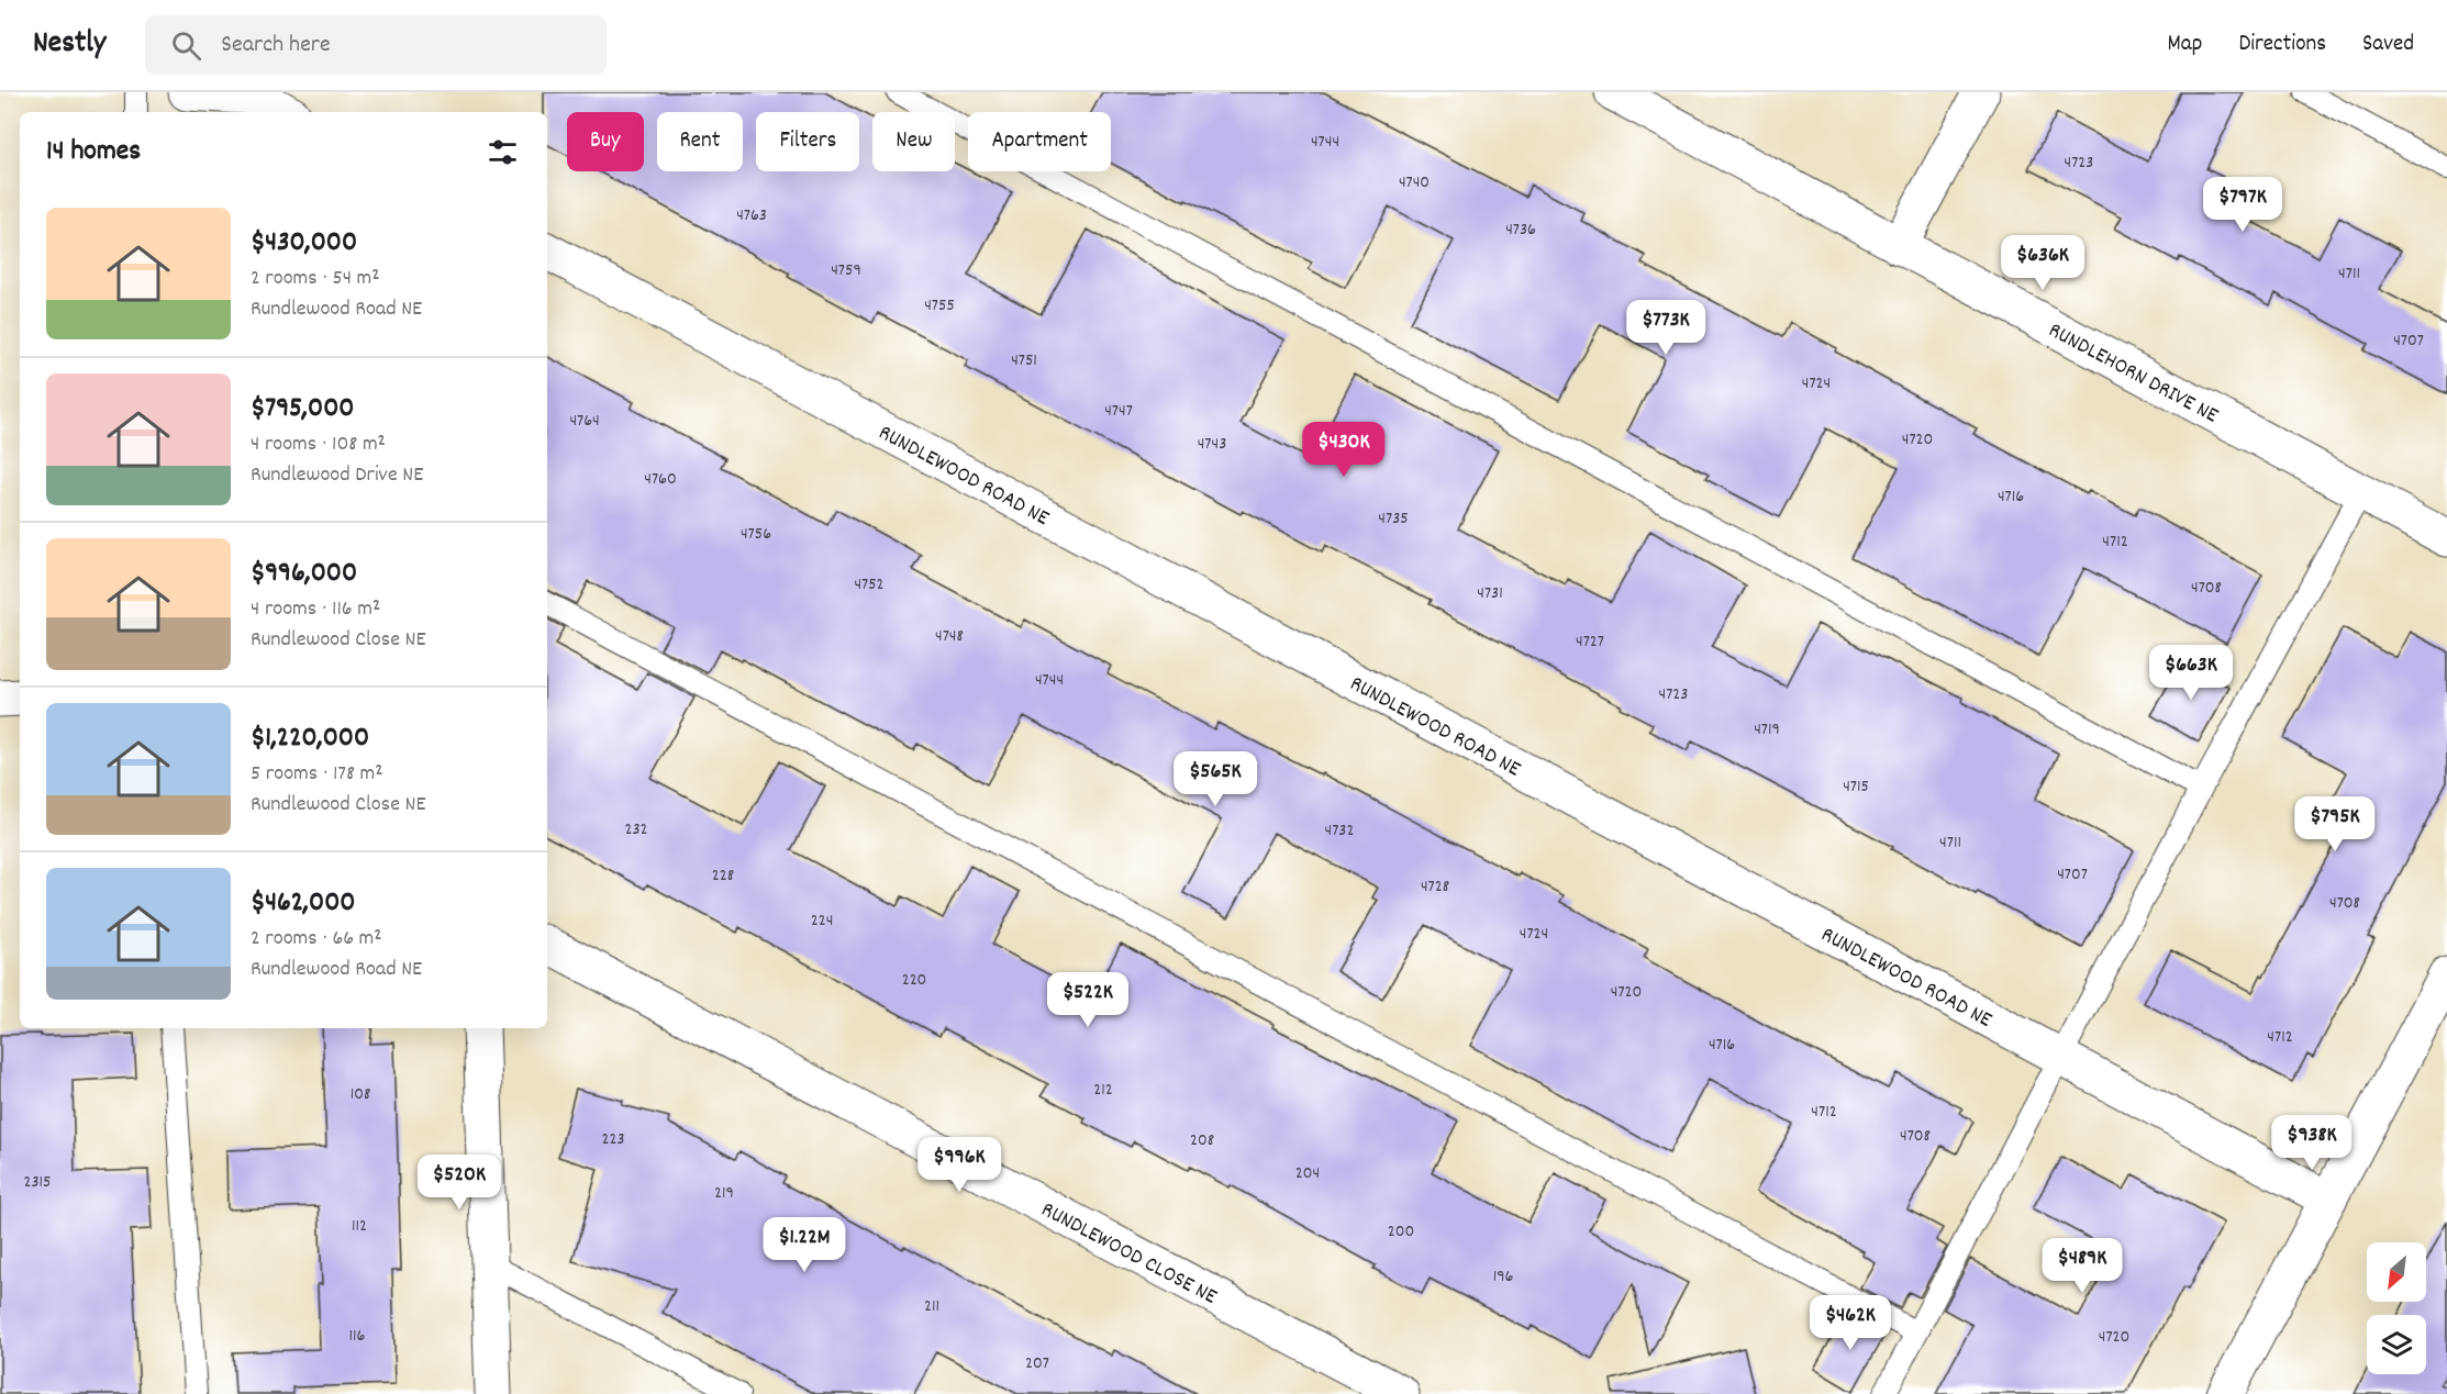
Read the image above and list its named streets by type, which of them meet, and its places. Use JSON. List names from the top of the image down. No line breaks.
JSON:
{"streets":{"street":["RUNDLEHORN DRIVE NE","RUNDLEWOOD ROAD NE","RUNDLEWOOD CLOSE NE"]},"house_numbers":["4744","4723","4740","4763","4736","4759","4711","4755","4707","4751","4724","4747","4764","4720","4743","4760","4716","4735","4756","4712","4752","4708","4731","4748","4727","4744","4723","4719","4715","232","4732","4711","4707","228","4728","4708","224","4724","220","4720","4712","4716","212","108","4712","4708","223","208","204","2315","219","112","200","196","211","116","4720","207"],"north":"bottom left","page":{"header":"Nestly","search":"Search here","nav":["Map","Directions","Saved"],"chip":["Buy","Rent","Filters","New","Apartment"],"heading":"14 homes","price":["$797K","$636K","$773K","$430K","$663K","$565K","$795K","$522K","$938K","$996K","$520K","$1.22M","$489K","$462K"],"list":[{"name":"$430,000","note":"2 rooms · 54 m² · Rundlewood Road NE"},{"name":"$795,000","note":"4 rooms · 108 m² · Rundlewood Drive NE"},{"name":"$996,000","note":"4 rooms · 116 m² · Rundlewood Close NE"},{"name":"$1,220,000","note":"5 rooms · 178 m² · Rundlewood Close NE"},{"name":"$462,000","note":"2 rooms · 66 m² · Rundlewood Road NE"}]}}
